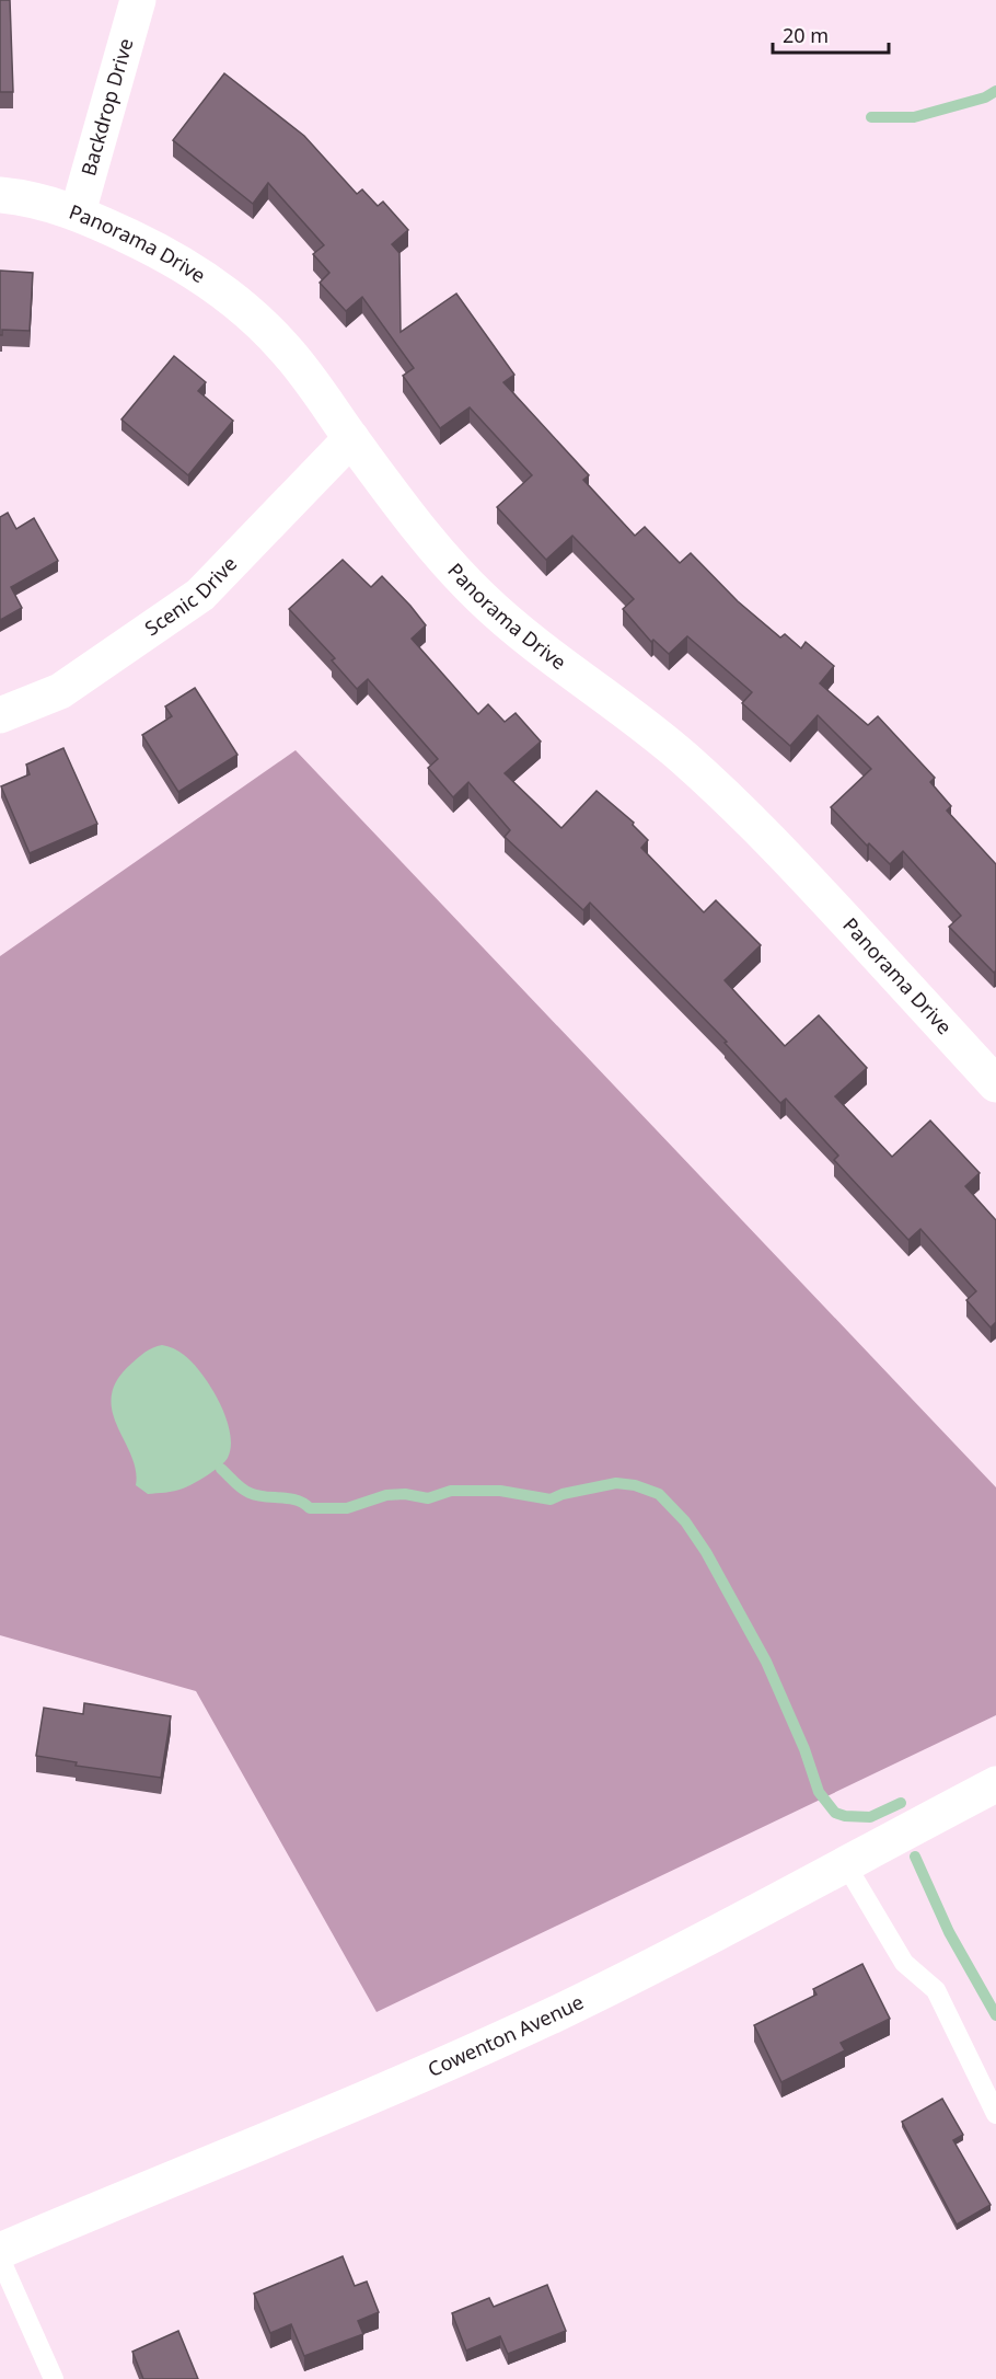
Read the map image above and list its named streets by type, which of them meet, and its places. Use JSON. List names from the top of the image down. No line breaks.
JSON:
{"streets":{"street":["Backdrop Drive","Panorama Drive","Scenic Drive","Cowenton Avenue"]},"crossings":[["Backdrop Drive","Panorama Drive"],["Panorama Drive","Scenic Drive"]],"scale_bar":"20 m"}
